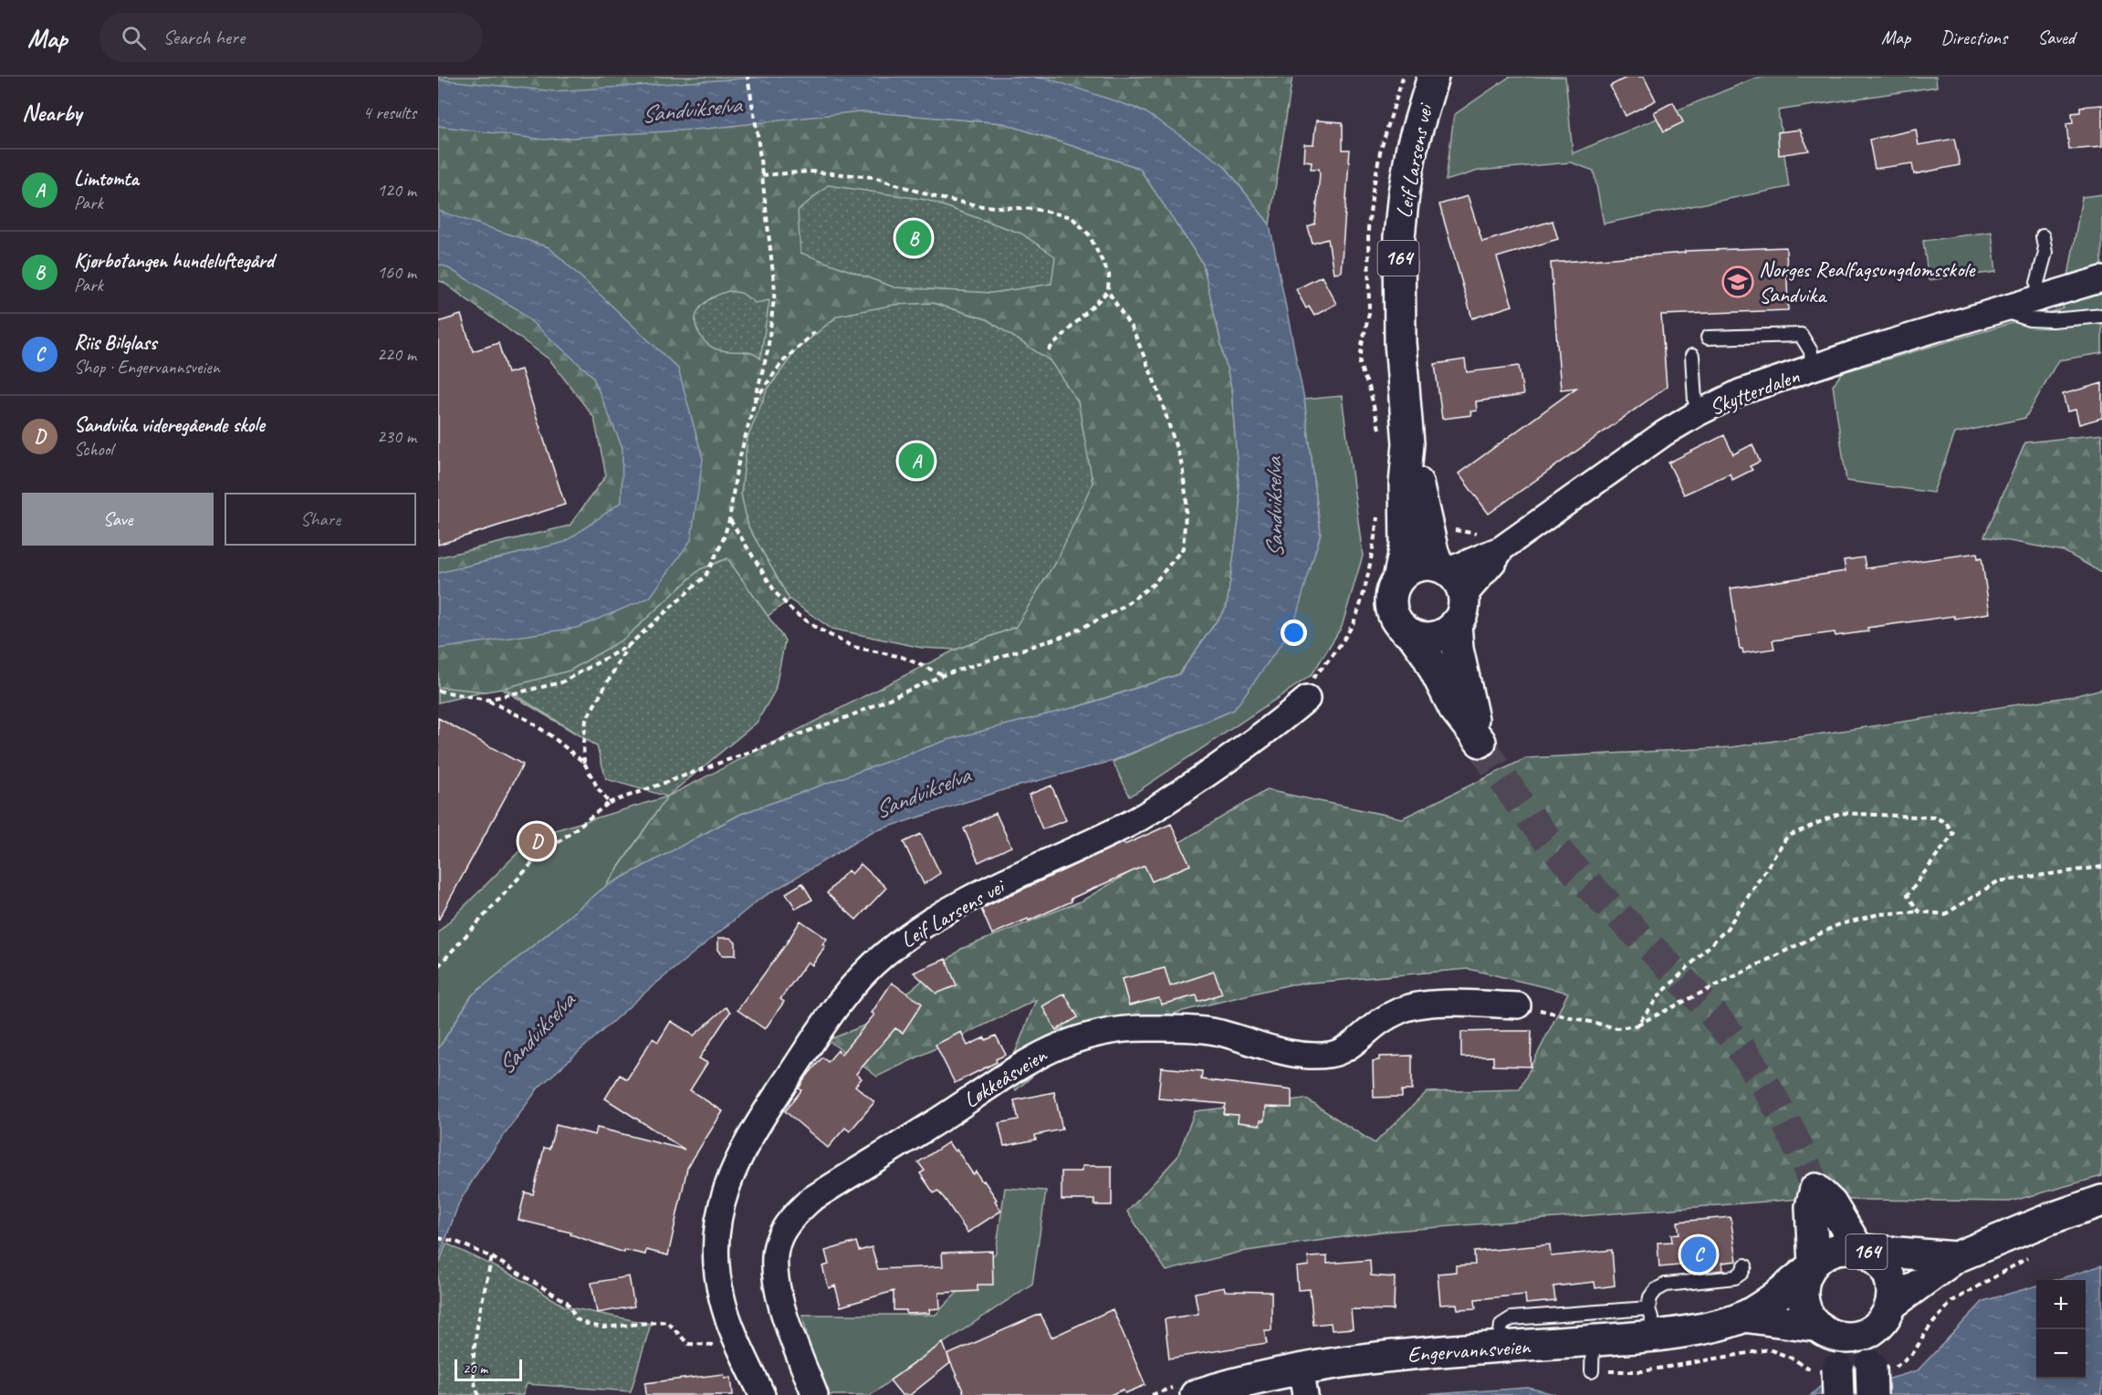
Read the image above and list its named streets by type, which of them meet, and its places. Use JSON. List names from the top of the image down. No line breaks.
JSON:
{"streets":{"main road":["Leif Larsens vei","164","Engervannsveien"],"street":["Skytterdalen","Løkkeåsveien"]},"crossings":[["Leif Larsens vei","164"],["Leif Larsens vei","Skytterdalen"],["164","Skytterdalen"],["164","Engervannsveien"]],"water":["Sandvikselva"],"places":{"school or university":["Norges Realfagsungdomsskole Sandvika"]},"scale_bar":"20 m","page":{"header":"Map","search":"Search here","nav":["Map","Directions","Saved"],"heading":["Nearby","4 results"],"list":[{"mark":"A","name":"Limtomta","note":"Park","value":"120 m"},{"mark":"B","name":"Kjørbotangen hundeluftegård","note":"Park","value":"160 m"},{"mark":"C","name":"Riis Bilglass","note":"Shop · Engervannsveien","value":"220 m"},{"mark":"D","name":"Sandvika videregående skole","note":"School","value":"230 m"}],"pins":["B","A","D","C"],"buttons":["Save","Share"],"map_buttons":["+","−"],"scale":"20 m"}}
